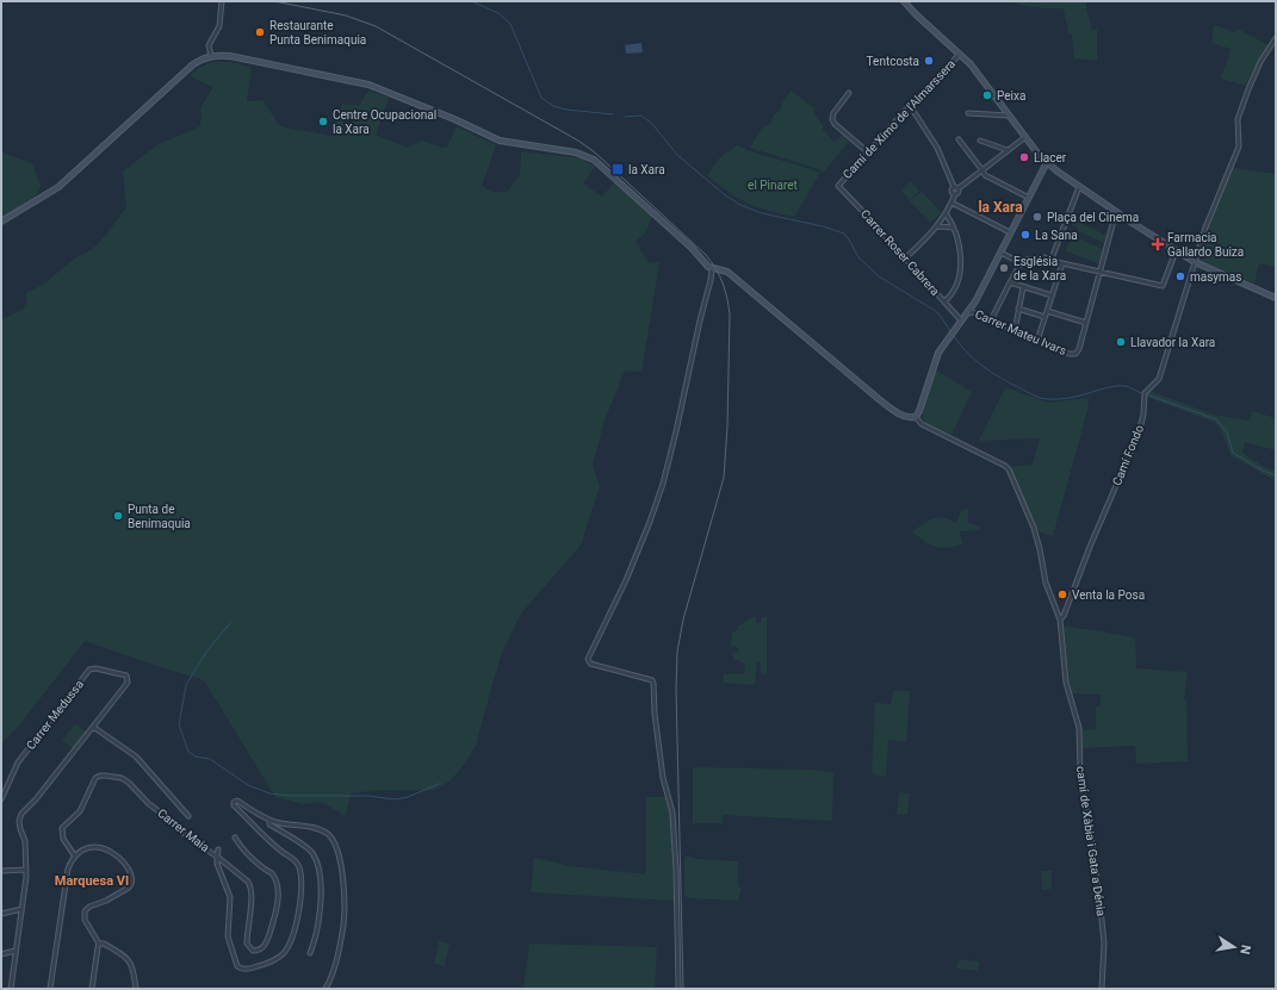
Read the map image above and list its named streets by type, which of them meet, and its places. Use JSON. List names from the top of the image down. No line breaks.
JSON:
{"streets":{"street":["Camí de Ximo de l'Almarssera","Carrer Roser Cabrera","Carrer Mateu Ivars","Camí Fondo","Carrer Medussa","Carrer Maia","camí de Xàbia i Gata a Dénia"]},"crossings":[["Camí de Ximo de l'Almarssera","Carrer Roser Cabrera"],["Camí Fondo","camí de Xàbia i Gata a Dénia"]],"districts":["la Xara","Marquesa VI"],"parks":["el Pinaret"],"places":{"other":["Restaurante Punta Benimaquia","Tentcosta","Peixa","Centre Ocupacional la Xara","Llacer","Plaça del Cinema","La Sana","Església de la Xara","masymas","Llavador la Xara","Punta de Benimaquia","Venta la Posa"],"transit":["la Xara"],"health":["Farmacia Gallardo Buiza"]},"north":"right"}
